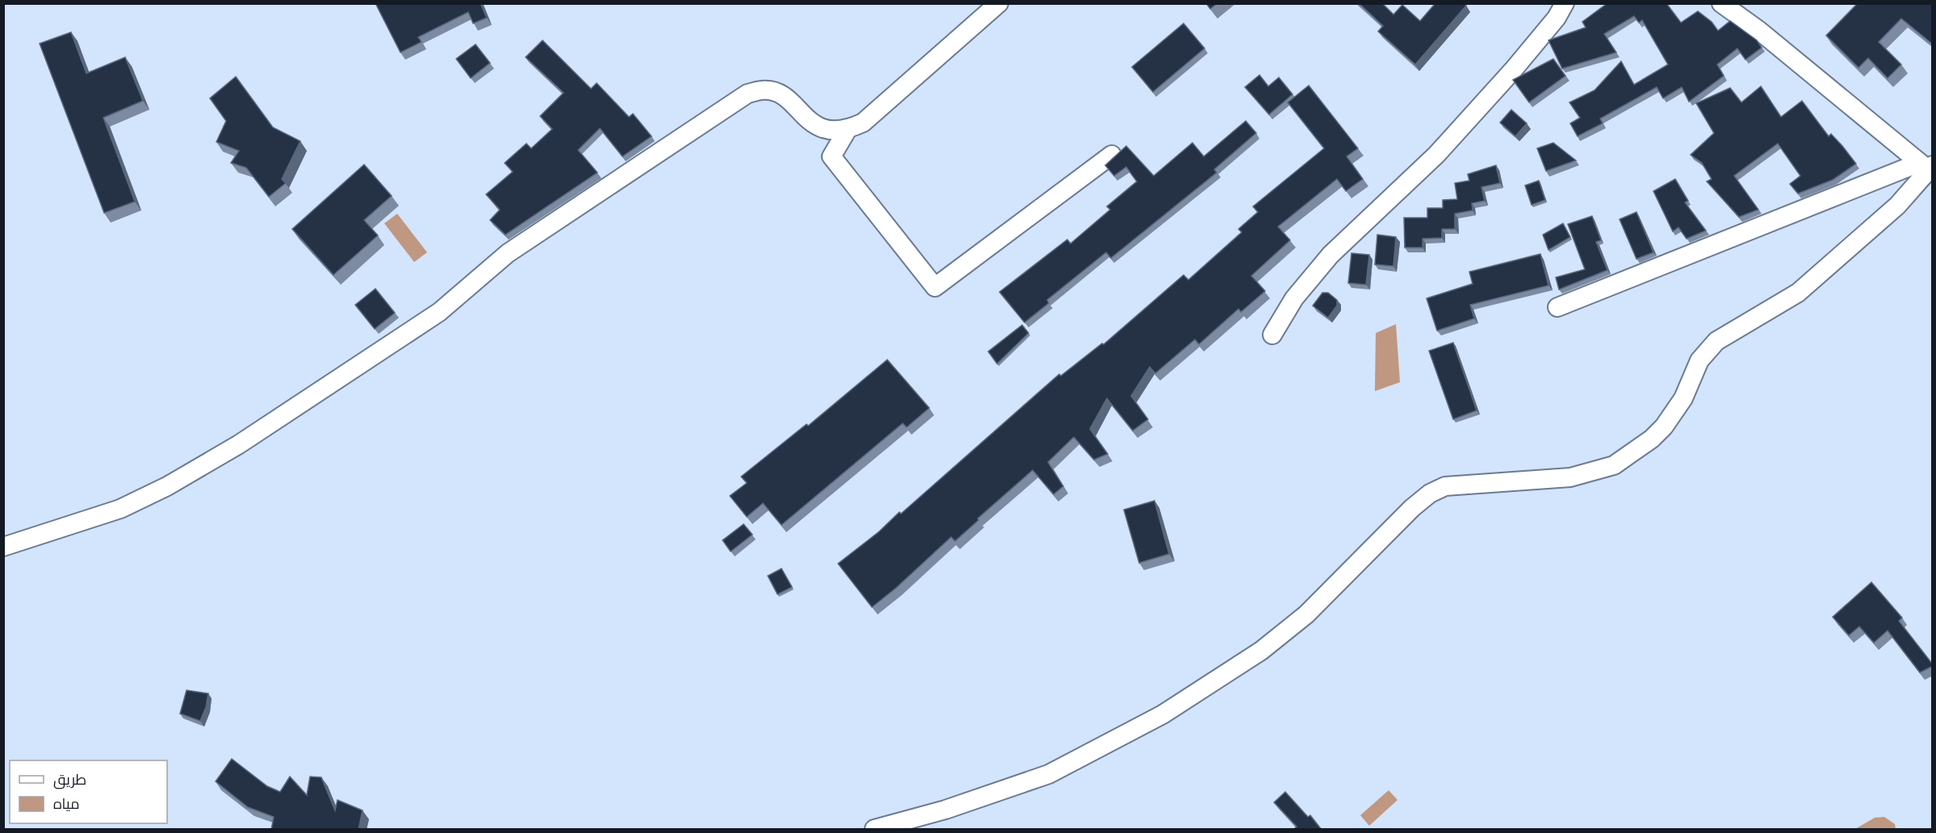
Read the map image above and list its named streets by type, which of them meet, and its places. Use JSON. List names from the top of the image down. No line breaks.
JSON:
{"legend":["طريق","مياه"]}
